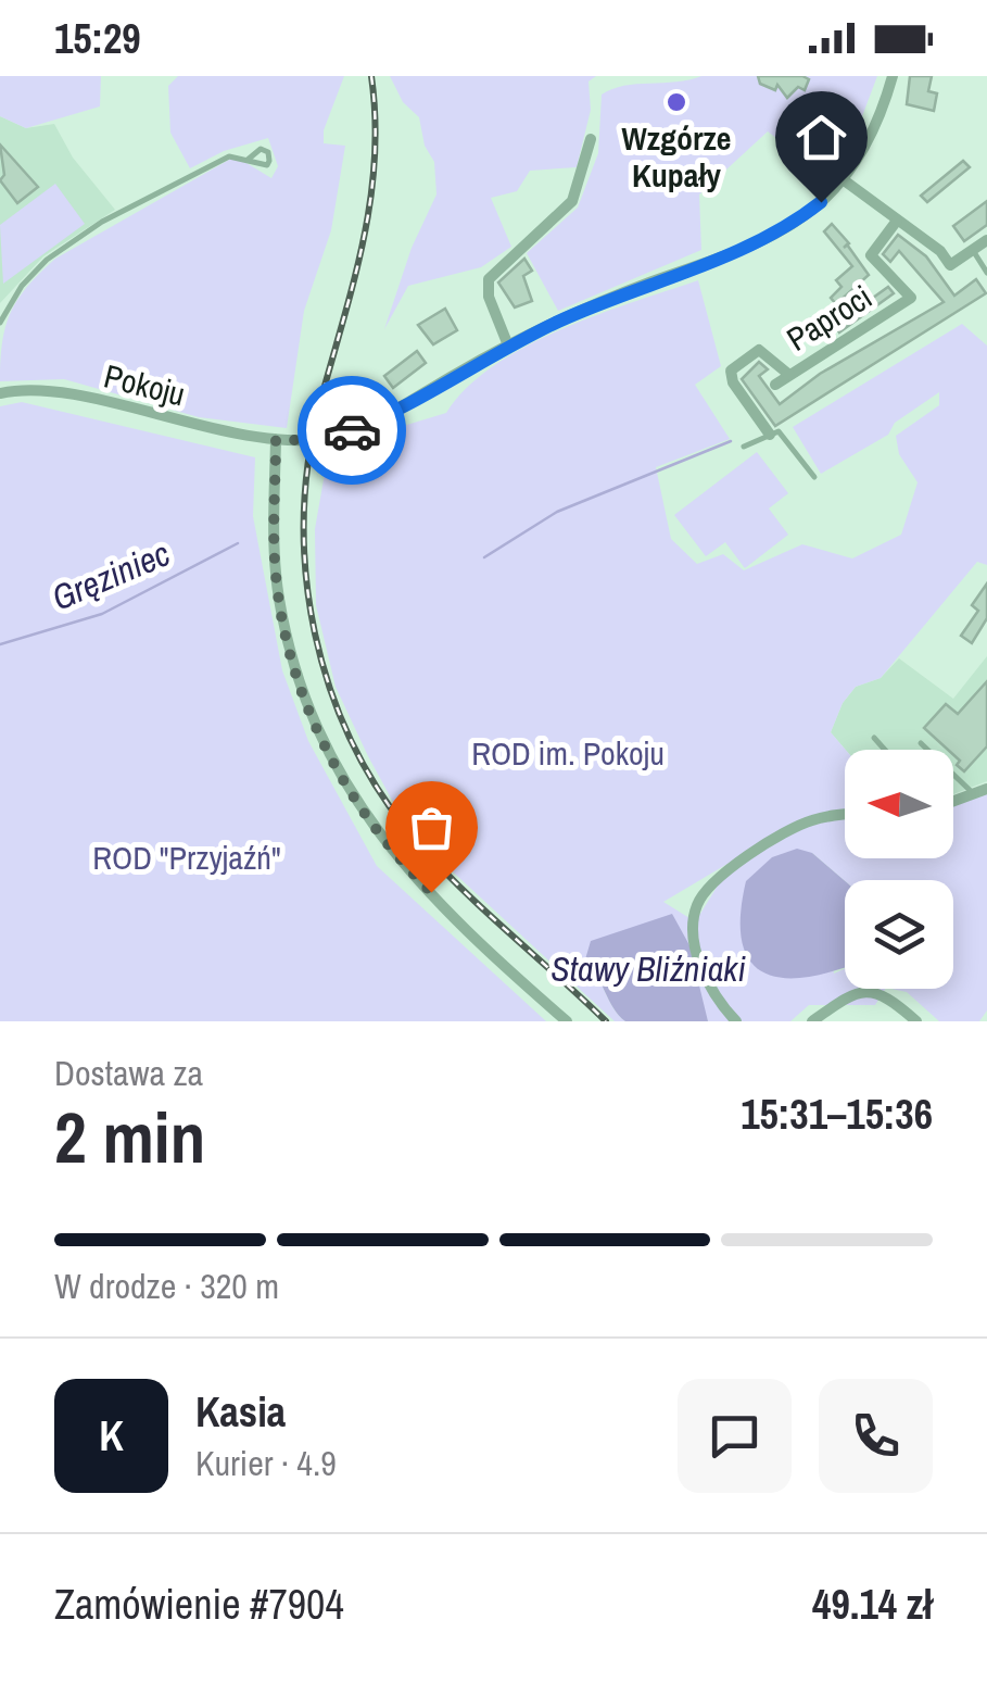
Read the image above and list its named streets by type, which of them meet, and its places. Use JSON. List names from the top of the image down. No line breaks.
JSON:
{"streets":{"street":["Paproci","Pokoju"]},"water":["Gręziniec","Stawy Bliźniaki"],"parks":["ROD im. Pokoju","ROD \"Przyjaźń\""],"places":["Wzgórze Kupały"],"north":"left","page":{"status":"15:29","heading":["2 min","Dostawa za","15:31–15:36"],"panel":["Kasia","Kurier · 4.9","Zamówienie #7904","49.14 zł"],"bar":"W drodze · 320 m","round":"K"}}
